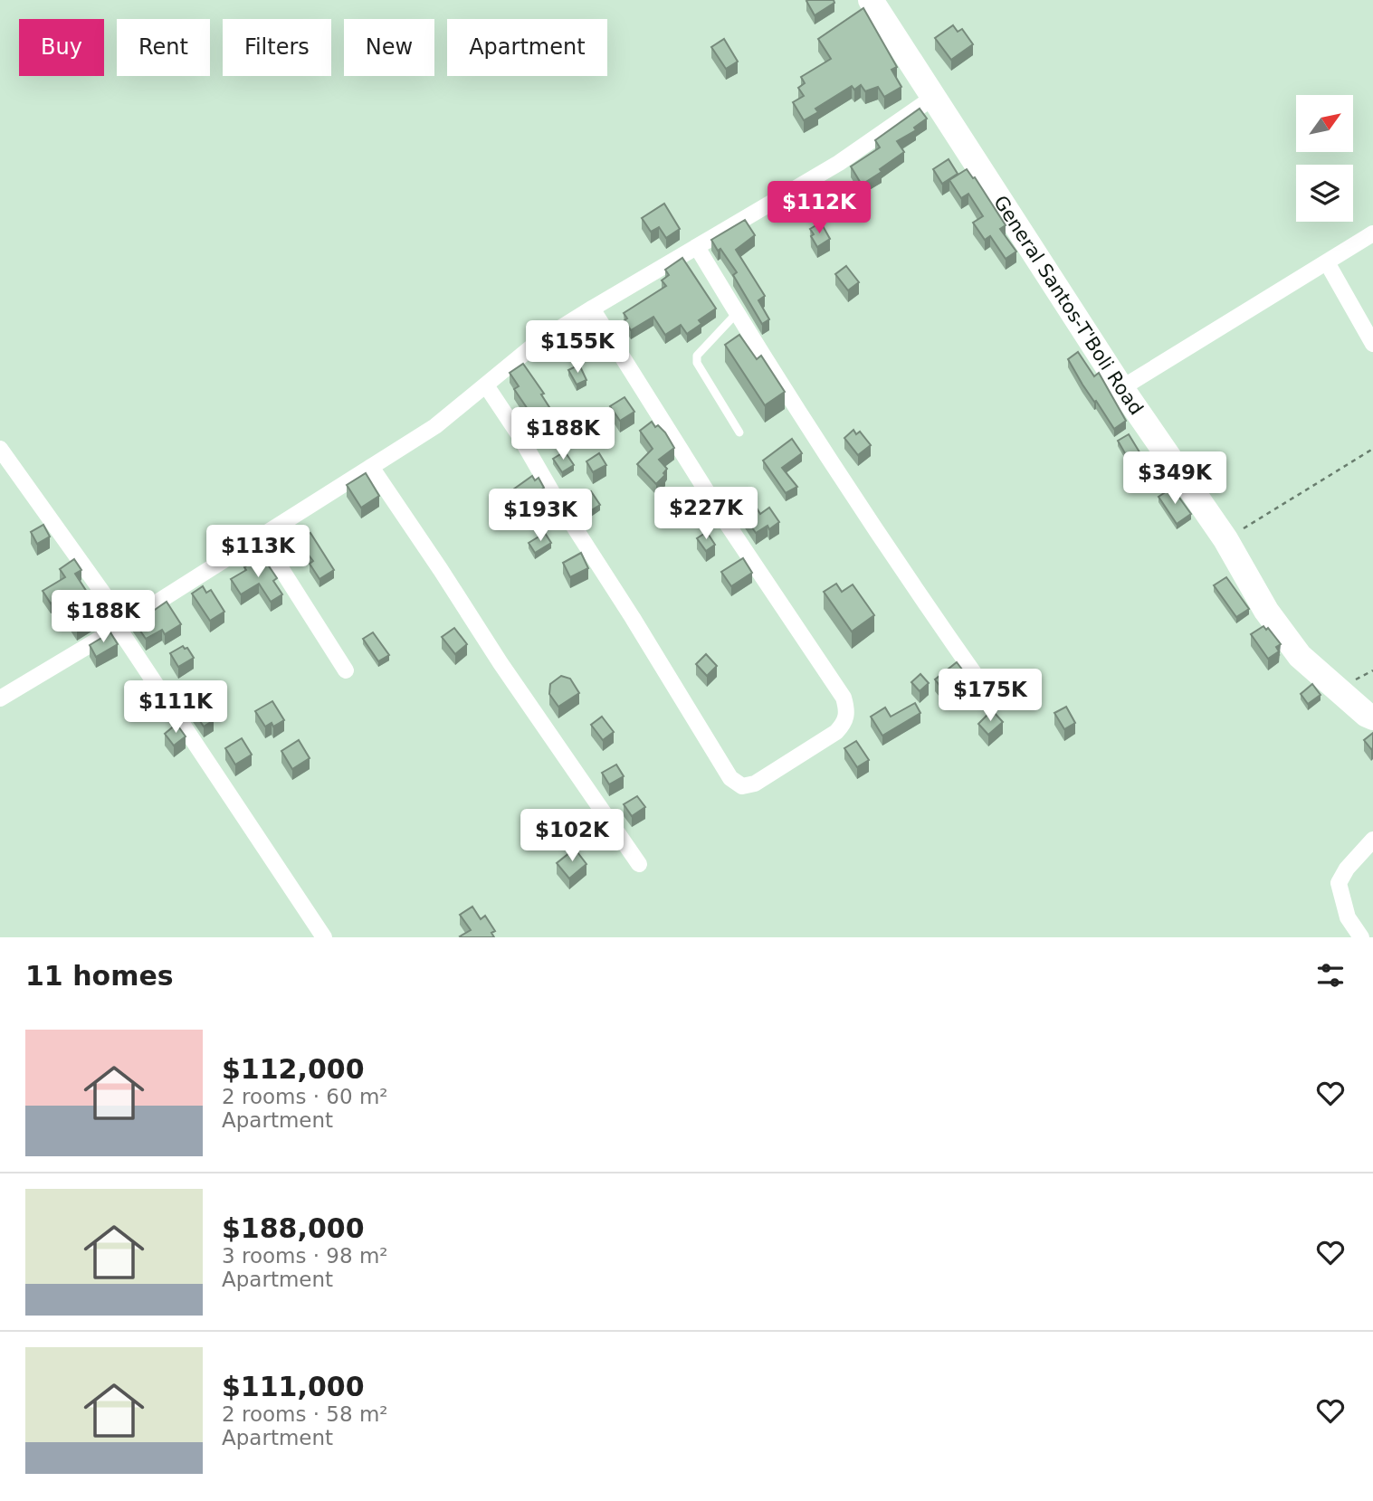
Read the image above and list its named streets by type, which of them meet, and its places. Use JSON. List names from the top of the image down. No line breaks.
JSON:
{"streets":{"main road":["General Santos-T'Boli Road"]},"north":"top right","page":{"chip":["Buy","Rent","Filters","New","Apartment"],"price":["$112K","$155K","$188K","$349K","$227K","$193K","$113K","$188K","$175K","$111K","$102K"],"heading":"11 homes","list":[{"name":"$112,000","note":"2 rooms · 60 m² · Apartment"},{"name":"$188,000","note":"3 rooms · 98 m² · Apartment"},{"name":"$111,000","note":"2 rooms · 58 m² · Apartment"}]}}
